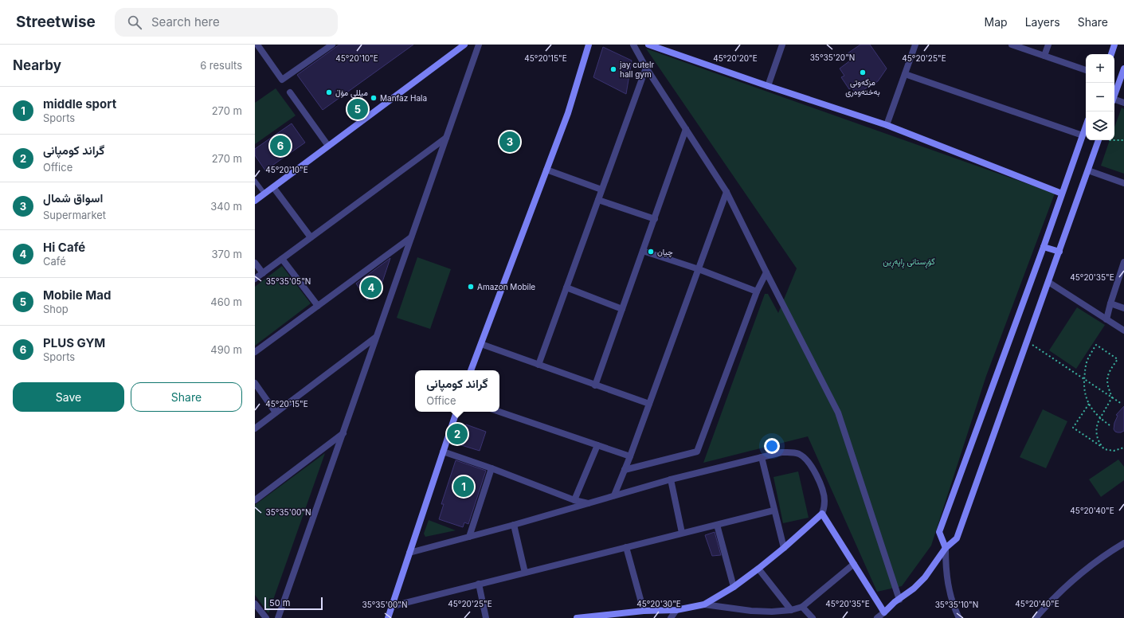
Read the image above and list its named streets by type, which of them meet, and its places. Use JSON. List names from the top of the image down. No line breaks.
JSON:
{"parks":["گۆڕستانی ڕاپەڕین"],"places":["jay cutelr hall gym","مزگەوتی بەختەوەری","میللی مۆڵ","Manfaz Hala","چيان","Amazon Mobile"],"scale_bar":"50 m","page":{"header":"Streetwise","search":"Search here","nav":["Map","Layers","Share"],"heading":["Nearby","6 results"],"map_buttons":["+","−"],"list":[{"mark":"1","name":"middle sport","note":"Sports","value":"270 m"},{"mark":"2","name":"گراند كومپانى","note":"Office","value":"270 m"},{"mark":"3","name":"اسواق شمال","note":"Supermarket","value":"340 m"},{"mark":"4","name":"Hi Café","note":"Café","value":"370 m"},{"mark":"5","name":"Mobile Mad","note":"Shop","value":"460 m"},{"mark":"6","name":"PLUS GYM","note":"Sports","value":"490 m"}],"pins":["5","3","6","4","2","1"],"popup":["گراند كومپانى","Office"],"buttons":["Save","Share"],"scale":"50 m"},"coordinates":["35°35'20\"N","45°20'20\"E","45°20'25\"E","45°20'10\"E","45°20'15\"E","45°20'35\"E","35°35'05\"N","45°20'40\"E","35°35'00\"N","45°20'30\"E","35°35'10\"N"]}
